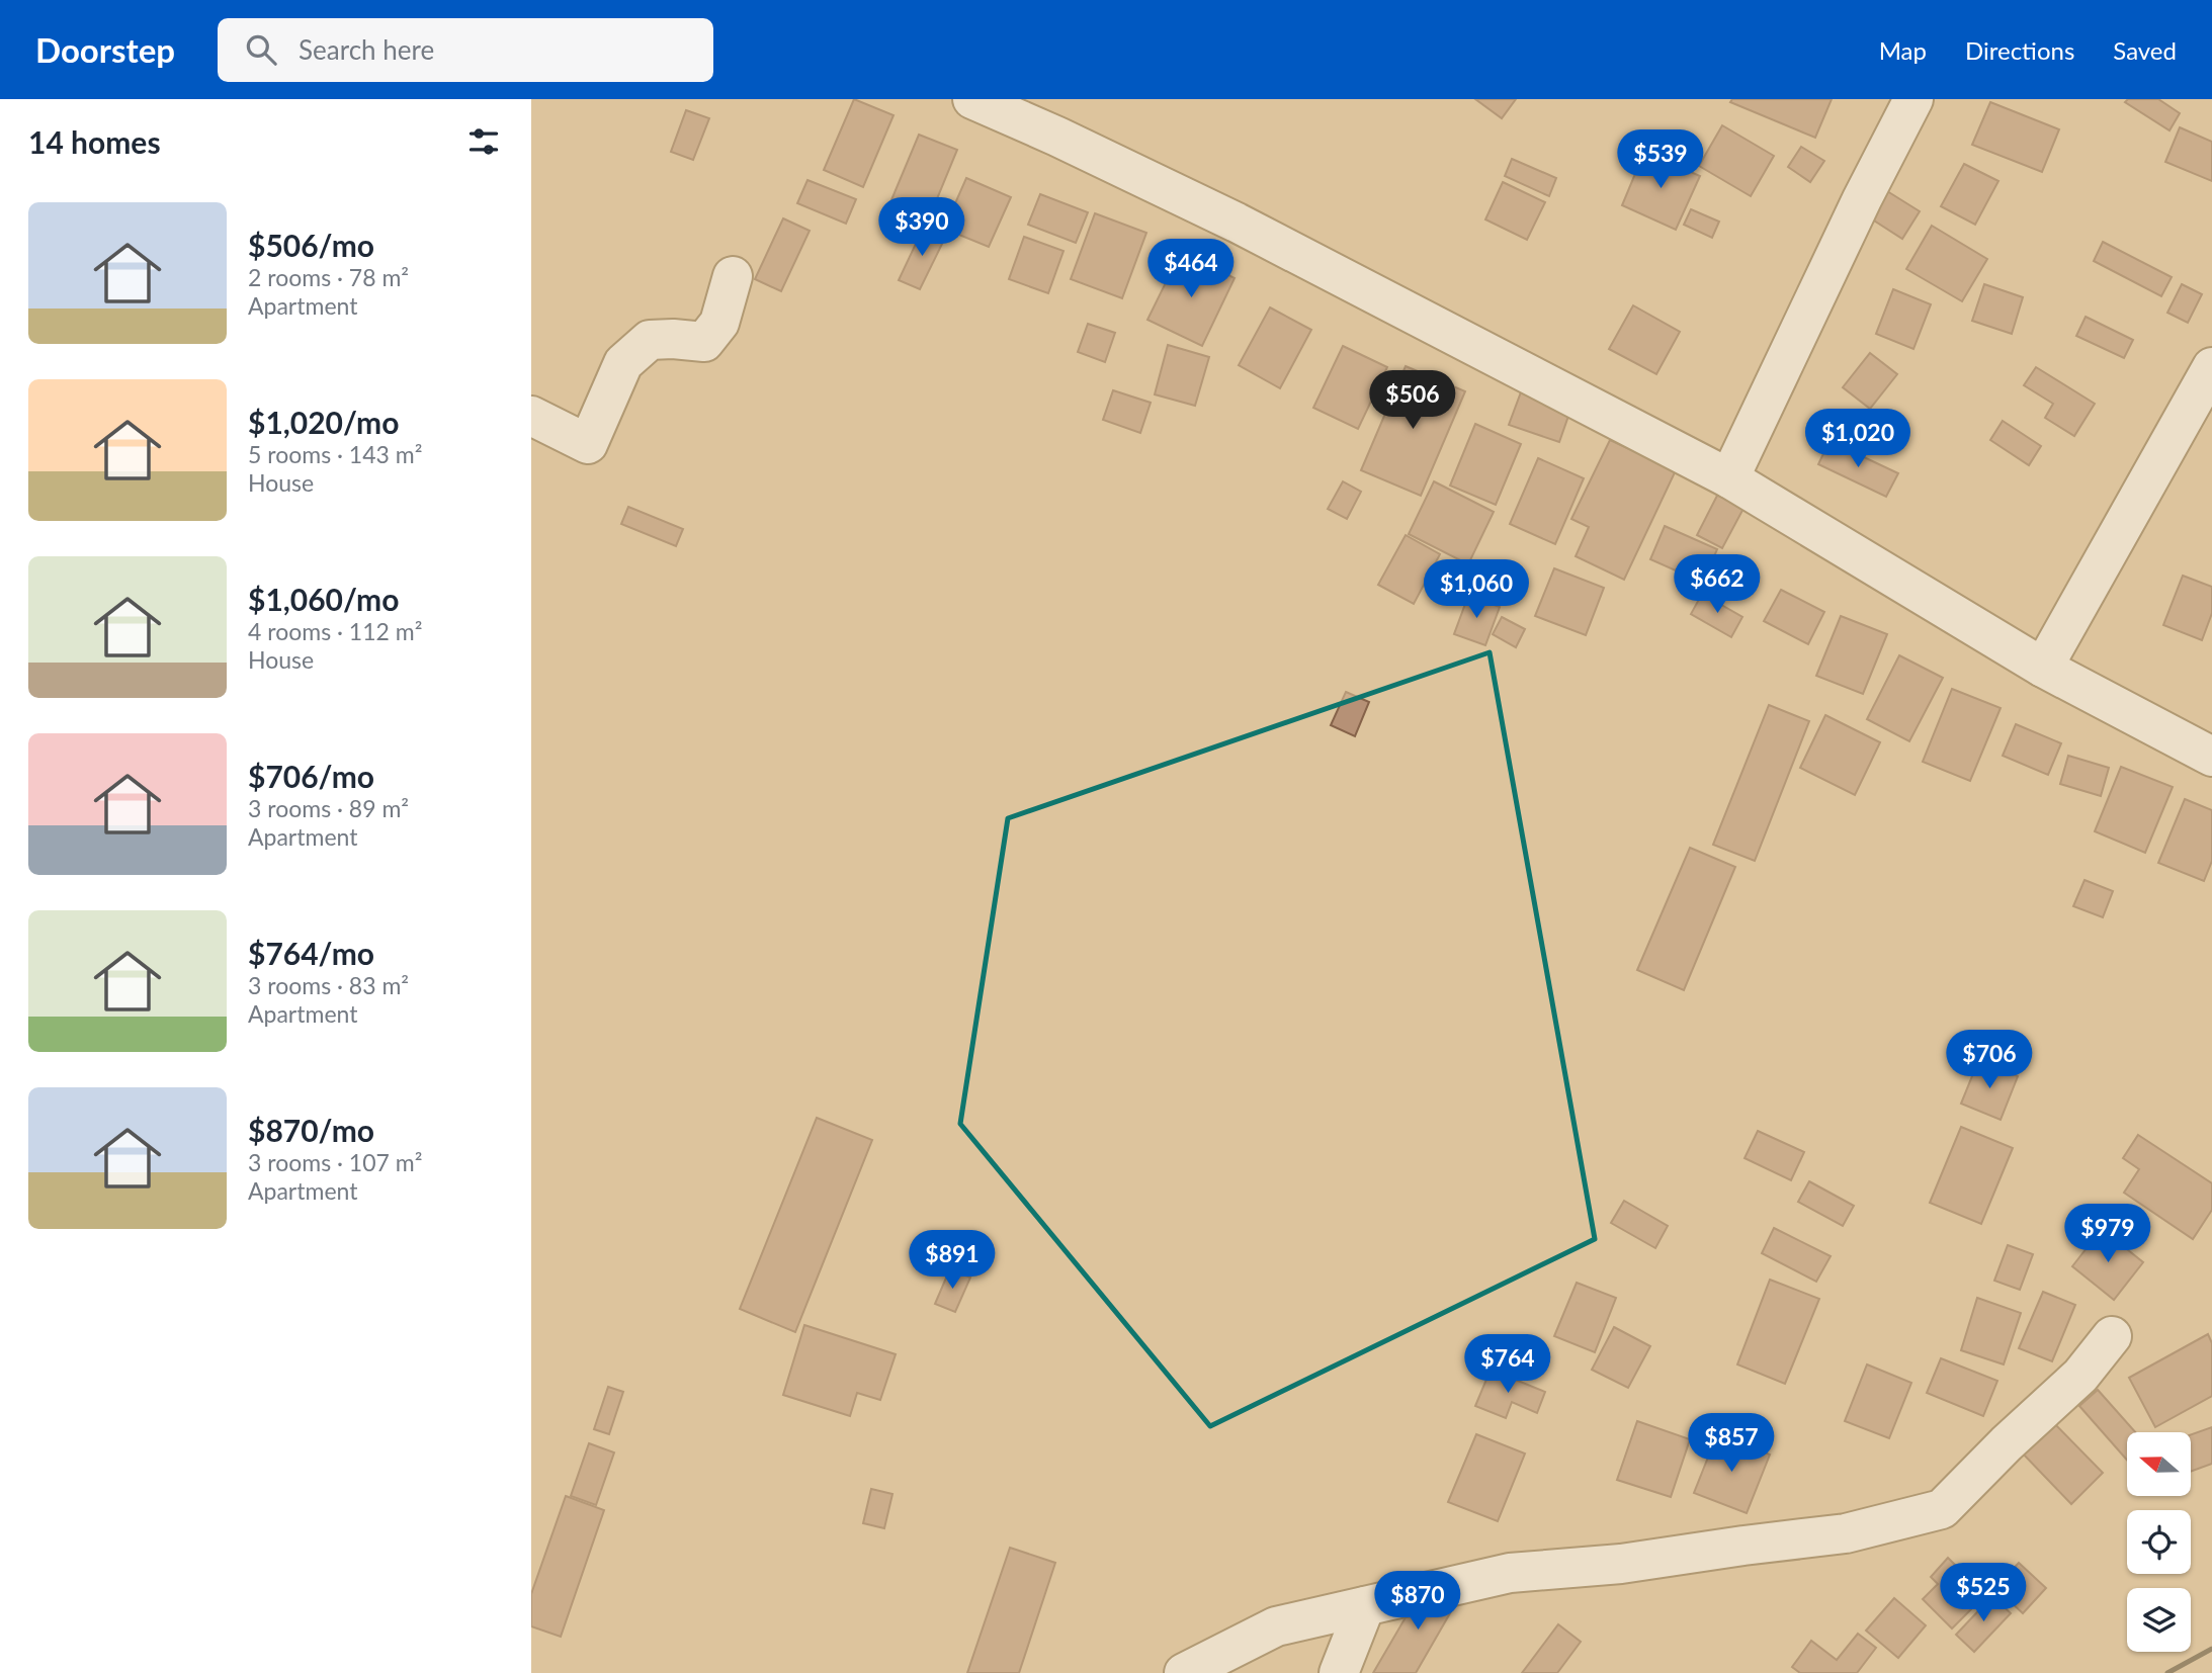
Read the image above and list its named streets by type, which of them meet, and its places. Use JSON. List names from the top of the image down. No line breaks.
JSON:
{"north":"left","page":{"header":"Doorstep","search":"Search here","nav":["Map","Directions","Saved"],"heading":"14 homes","price":["$539","$390","$464","$506","$1,020","$662","$1,060","$706","$979","$891","$764","$857","$525","$870"],"list":[{"name":"$506/mo","note":"2 rooms · 78 m² · Apartment"},{"name":"$1,020/mo","note":"5 rooms · 143 m² · House"},{"name":"$1,060/mo","note":"4 rooms · 112 m² · House"},{"name":"$706/mo","note":"3 rooms · 89 m² · Apartment"},{"name":"$764/mo","note":"3 rooms · 83 m² · Apartment"},{"name":"$870/mo","note":"3 rooms · 107 m² · Apartment"}]}}
